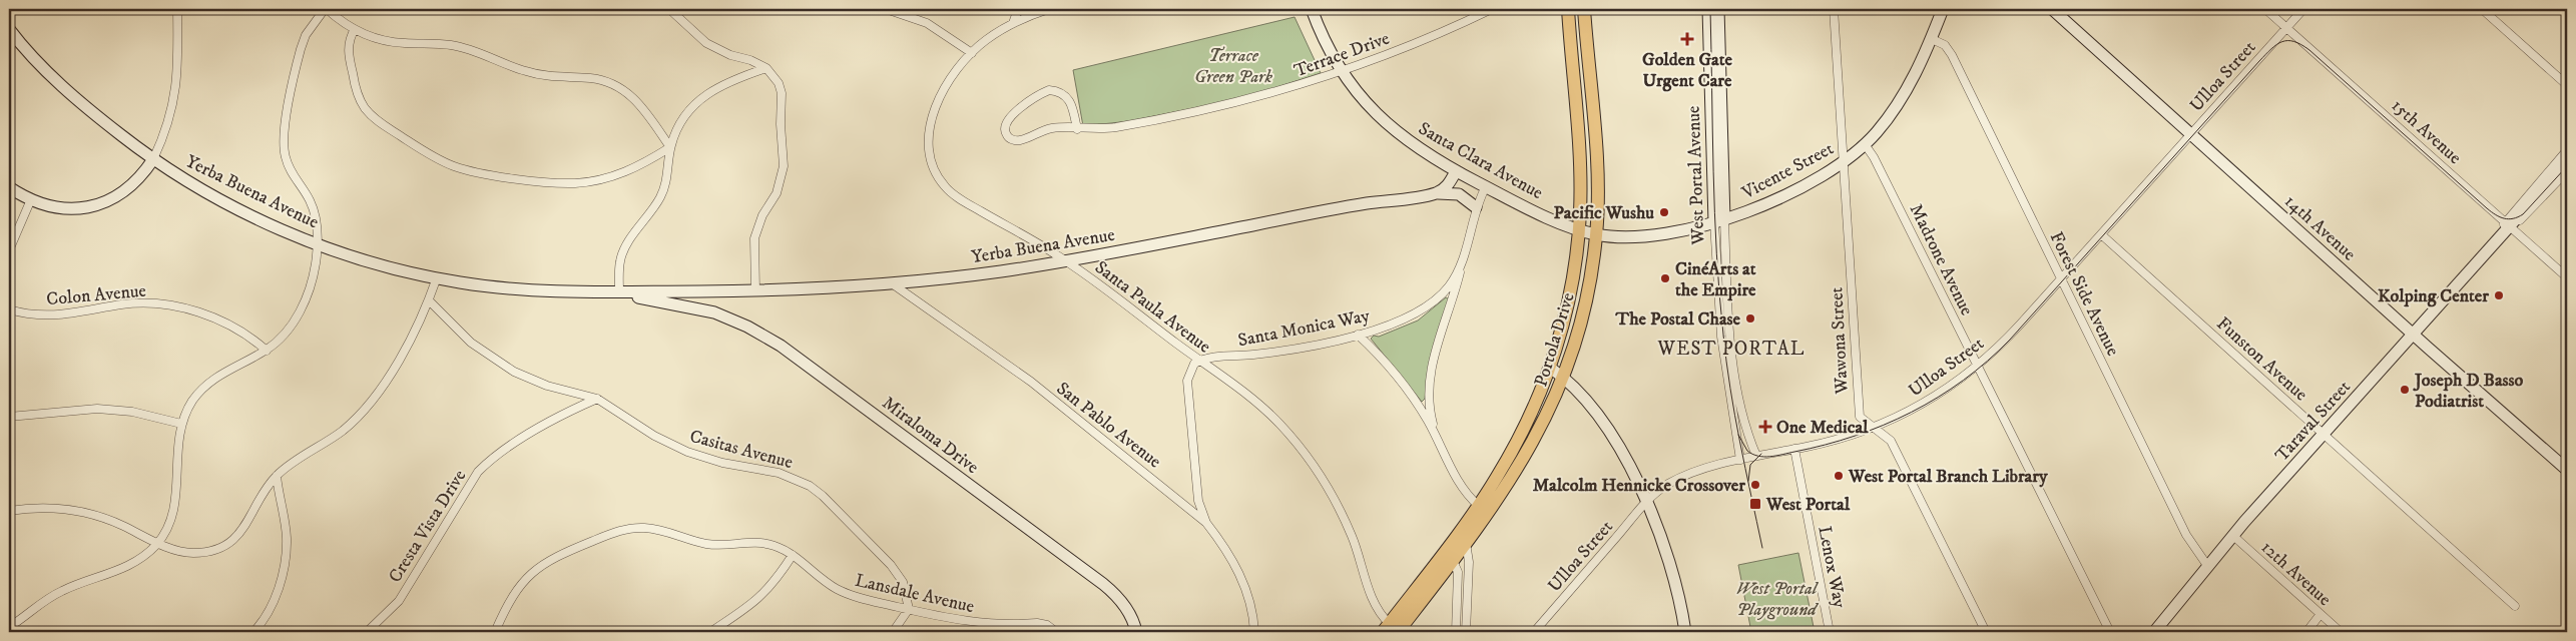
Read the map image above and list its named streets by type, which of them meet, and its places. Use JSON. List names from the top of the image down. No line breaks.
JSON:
{"streets":{"main road":["Portola Drive"],"street":["Terrace Drive","Ulloa Street","15th Avenue","Santa Clara Avenue","Vicente Street","West Portal Avenue","Yerba Buena Avenue","14th Avenue","Madrone Avenue","Forest Side Avenue","Colon Avenue","Santa Paula Avenue","Santa Monica Way","Wawona Street","Funston Avenue","Taraval Street","San Pablo Avenue","Miraloma Drive","Casitas Avenue","Cresta Vista Drive","Lenox Way","12th Avenue","Lansdale Avenue"]},"crossings":[["Terrace Drive","Santa Clara Avenue"],["Ulloa Street","15th Avenue"],["Ulloa Street","West Portal Avenue"],["Ulloa Street","14th Avenue"],["Ulloa Street","Madrone Avenue"],["Ulloa Street","Forest Side Avenue"],["Ulloa Street","Wawona Street"],["Ulloa Street","Funston Avenue"],["Ulloa Street","Lenox Way"],["15th Avenue","Taraval Street"],["Santa Clara Avenue","Vicente Street"],["Santa Clara Avenue","Santa Monica Way"],["Santa Clara Avenue","Portola Drive"],["Vicente Street","West Portal Avenue"],["Vicente Street","Madrone Avenue"],["Vicente Street","Forest Side Avenue"],["Vicente Street","Portola Drive"],["Vicente Street","Wawona Street"],["Yerba Buena Avenue","Santa Paula Avenue"],["Yerba Buena Avenue","Santa Monica Way"],["Yerba Buena Avenue","San Pablo Avenue"],["Yerba Buena Avenue","Miraloma Drive"],["14th Avenue","Taraval Street"],["Forest Side Avenue","Taraval Street"],["Santa Paula Avenue","Santa Monica Way"],["Santa Paula Avenue","Portola Drive"],["Funston Avenue","Taraval Street"],["Taraval Street","12th Avenue"],["Casitas Avenue","Cresta Vista Drive"],["Casitas Avenue","Lansdale Avenue"]],"districts":["WEST PORTAL"],"parks":["Terrace Green Park","West Portal Playground"],"places":{"health":["Golden Gate Urgent Care","One Medical"],"other":["Pacific Wushu","CinéArts at the Empire","Kolping Center","The Postal Chase","Joseph D Basso Podiatrist","West Portal Branch Library","Malcolm Hennicke Crossover"],"transit":["West Portal"]}}
